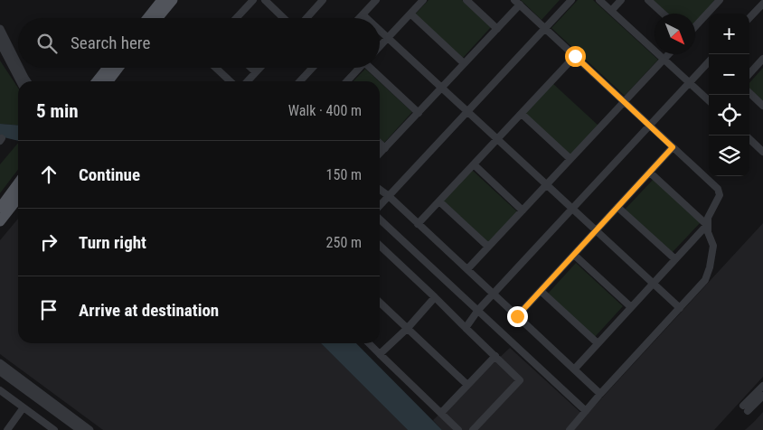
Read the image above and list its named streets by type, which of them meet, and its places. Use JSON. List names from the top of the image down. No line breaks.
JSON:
{"north":"bottom right","page":{"map_buttons":["+","−"],"search":"Search here","heading":["5 min","Walk · 400 m"],"list":[["Continue","150 m"],["Turn right","250 m"],"Arrive at destination"]}}
